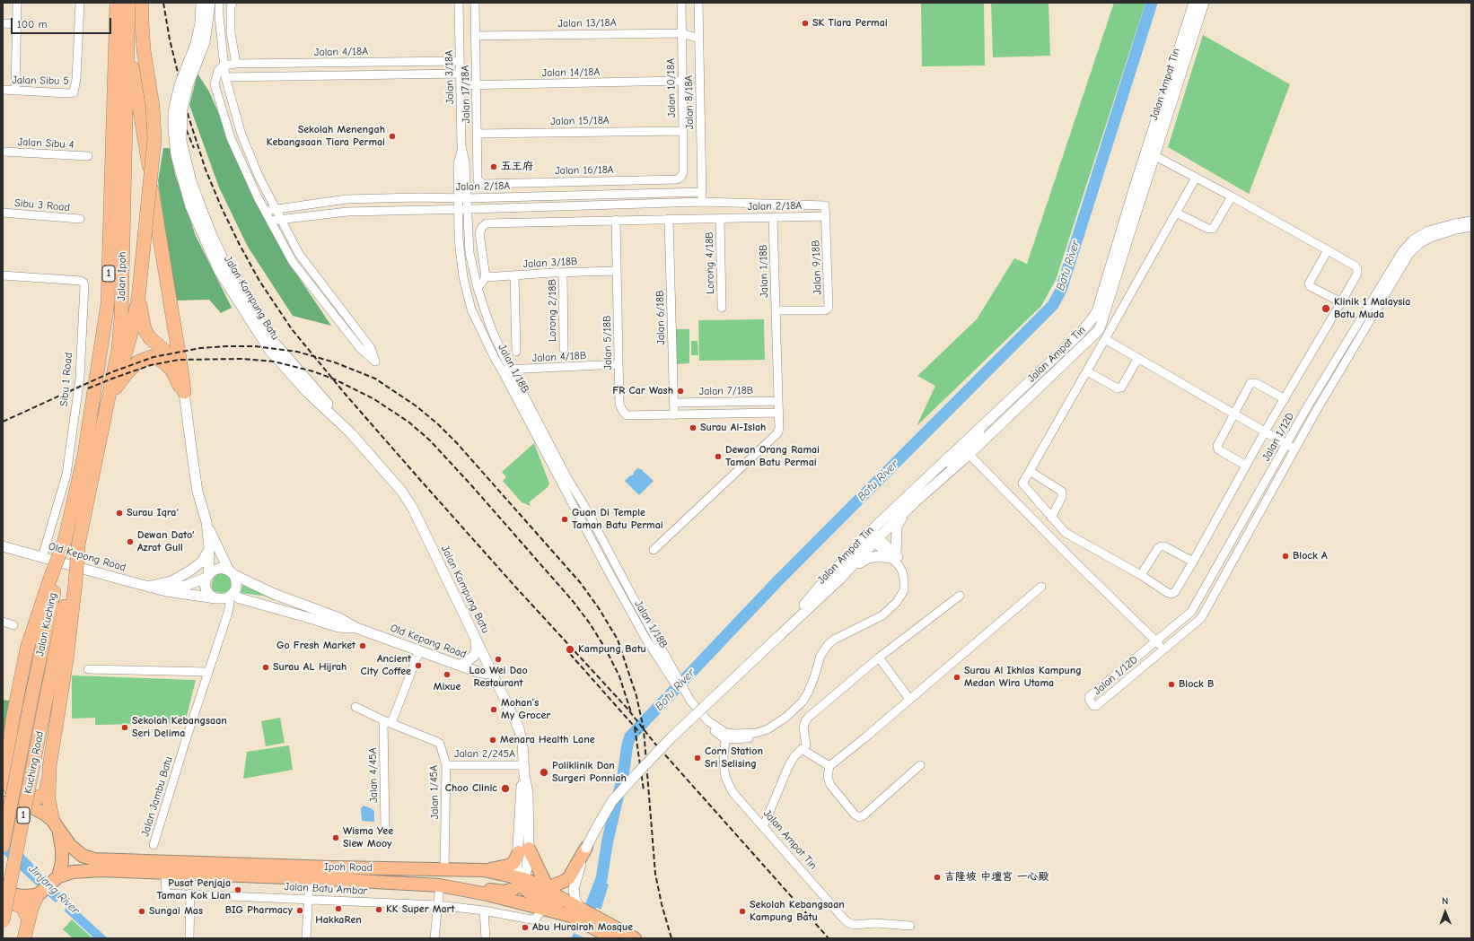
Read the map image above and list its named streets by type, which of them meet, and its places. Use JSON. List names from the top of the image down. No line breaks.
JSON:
{"streets":{"highway":["1","Jalan Ipoh","Jalan Kuching","Kuching Road"],"main road":["Ipoh Road"],"street":["Jalan 13/18A","Jalan 4/18A","Jalan 14/18A","Jalan 3/18A","Jalan Sibu 5","Jalan Ampat Tin","Jalan 10/18A","Jalan 17/18A","Jalan 8/18A","Jalan 15/18A","Jalan Sibu 4","Jalan 16/18A","Jalan 2/18A","Sibu 3 Road","Jalan 3/18B","Lorong 4/18B","Jalan 9/18B","Jalan 1/18B","Jalan Kampung Batu","Lorong 2/18B","Jalan 6/18B","Jalan 5/18B","Jalan 4/18B","Sibu 1 Road","Jalan 7/18B","Jalan 1/12D","Old Kepong Road","Jalan 2/245A","Jalan 4/45A","Jalan 1/45A","Jalan Jambu Batu","Jalan Batu Ambar"]},"crossings":[["Jalan 13/18A","Jalan 10/18A"],["Jalan 13/18A","Jalan 17/18A"],["Jalan 13/18A","Jalan 8/18A"],["Jalan 4/18A","Jalan 3/18A"],["Jalan 14/18A","Jalan 3/18A"],["Jalan 14/18A","Jalan 10/18A"],["Jalan 14/18A","Jalan 17/18A"],["Jalan 3/18A","Jalan 2/18A"],["Jalan 3/18A","Jalan 1/18B"],["Jalan Ampat Tin","Jalan 1/18B"],["Jalan Ampat Tin","Ipoh Road"],["Jalan 10/18A","Jalan 15/18A"],["Jalan 10/18A","Jalan 16/18A"],["Jalan 17/18A","Jalan 15/18A"],["Jalan 17/18A","Jalan 16/18A"],["Jalan 8/18A","Jalan 2/18A"],["Jalan 2/18A","Jalan 3/18B"],["Jalan 2/18A","Lorong 4/18B"],["Jalan 2/18A","Jalan 9/18B"],["Jalan 2/18A","Jalan 1/18B"],["Jalan 2/18A","Jalan 6/18B"],["Jalan 2/18A","Jalan 5/18B"],["Jalan 3/18B","Lorong 2/18B"],["Jalan 3/18B","Jalan 5/18B"],["Jalan 9/18B","Jalan 1/18B"],["Jalan 1/18B","Jalan 4/18B"],["Jalan 1/18B","Jalan 7/18B"],["Jalan Ipoh","Jalan Kuching"],["Jalan Kampung Batu","Old Kepong Road"],["Jalan Kampung Batu","Jalan 2/245A"],["Jalan Kampung Batu","Ipoh Road"],["Jalan 6/18B","Jalan 5/18B"],["Jalan 6/18B","Jalan 7/18B"],["Jalan 5/18B","Jalan 4/18B"],["Sibu 1 Road","Old Kepong Road"],["Old Kepong Road","Jalan Jambu Batu"],["Jalan Kuching","Kuching Road"],["Jalan 2/245A","Jalan 1/45A"],["Jalan 4/45A","Jalan 1/45A"],["Jalan 1/45A","Ipoh Road"],["Ipoh Road","Jalan Batu Ambar"]],"water":["Batu River","Jinjang River"],"places":["SK Tiara Permai","Sekolah Menengah Kebangsaan Tiara Permai","五王府","Klinik 1 Malaysia Batu Muda","FR Car Wash","Surau Al-Islah","Dewan Orang Ramai Taman Batu Permai","Surau Iqra'","Guan Di Temple Taman Batu Permai","Dewan Dato' Azrat Gull","Block A","Go Fresh Market","Kampung Batu","Lao Wei Dao Restaurant","Ancient City Coffee","Surau AL Hijrah","Mixue","Surau Al Ikhlas Kampung Medan Wira Utama","Block B","Mohan’s My Grocer","Sekolah Kebangsaan Seri Delima","Menara Health Lane","Corn Station Sri Selising","Poliklinik Dan Surgeri Ponniah","Choo Clinic","Wisma Yee Siew Mooy","吉隆坡 中壇宮 一心殿","Pusat Penjaja Taman Kok Lian","HakkaRen","KK Super Mart","BIG Pharmacy","Sungai Mas","Sekolah Kebangsaan Kampung Batu","Abu Hurairah Mosque"],"scale_bar":"100 m","north":"top"}
